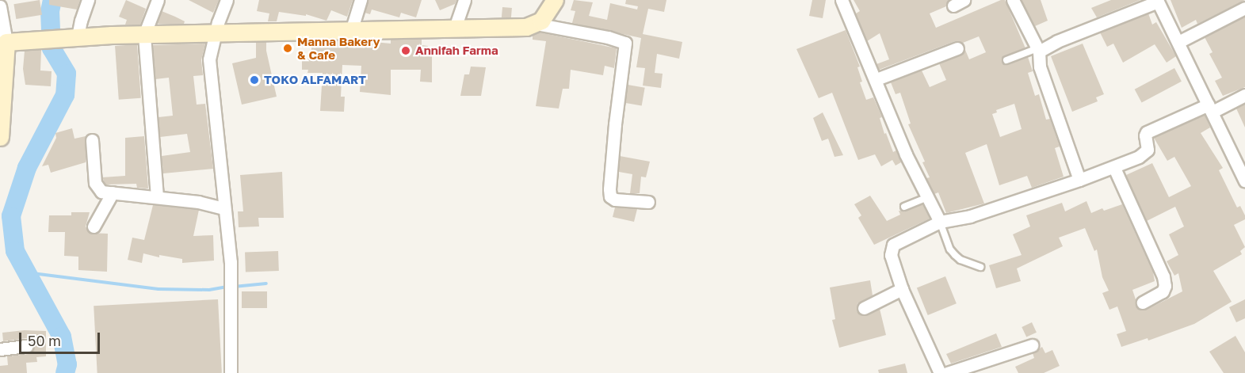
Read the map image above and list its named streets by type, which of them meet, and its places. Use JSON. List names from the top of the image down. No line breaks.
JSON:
{"places":["Manna Bakery & Cafe","Annifah Farma","TOKO ALFAMART"],"scale_bar":"50 m"}
